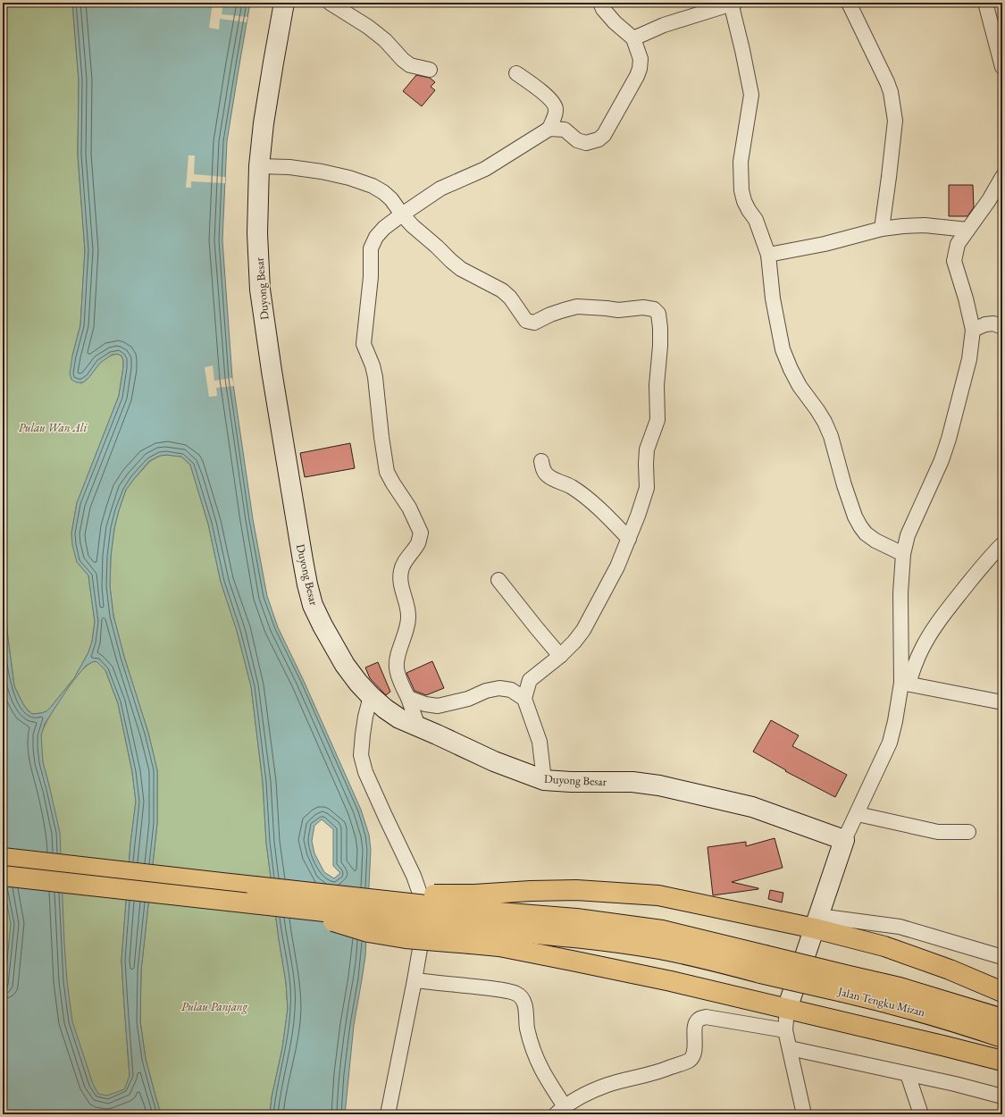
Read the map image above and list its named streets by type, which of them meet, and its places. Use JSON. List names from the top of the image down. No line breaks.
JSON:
{"streets":{"highway":["Jalan Tengku Mizan"],"street":["Duyong Besar"]},"parks":["Pulau Wan Ali","Pulau Panjang"]}
